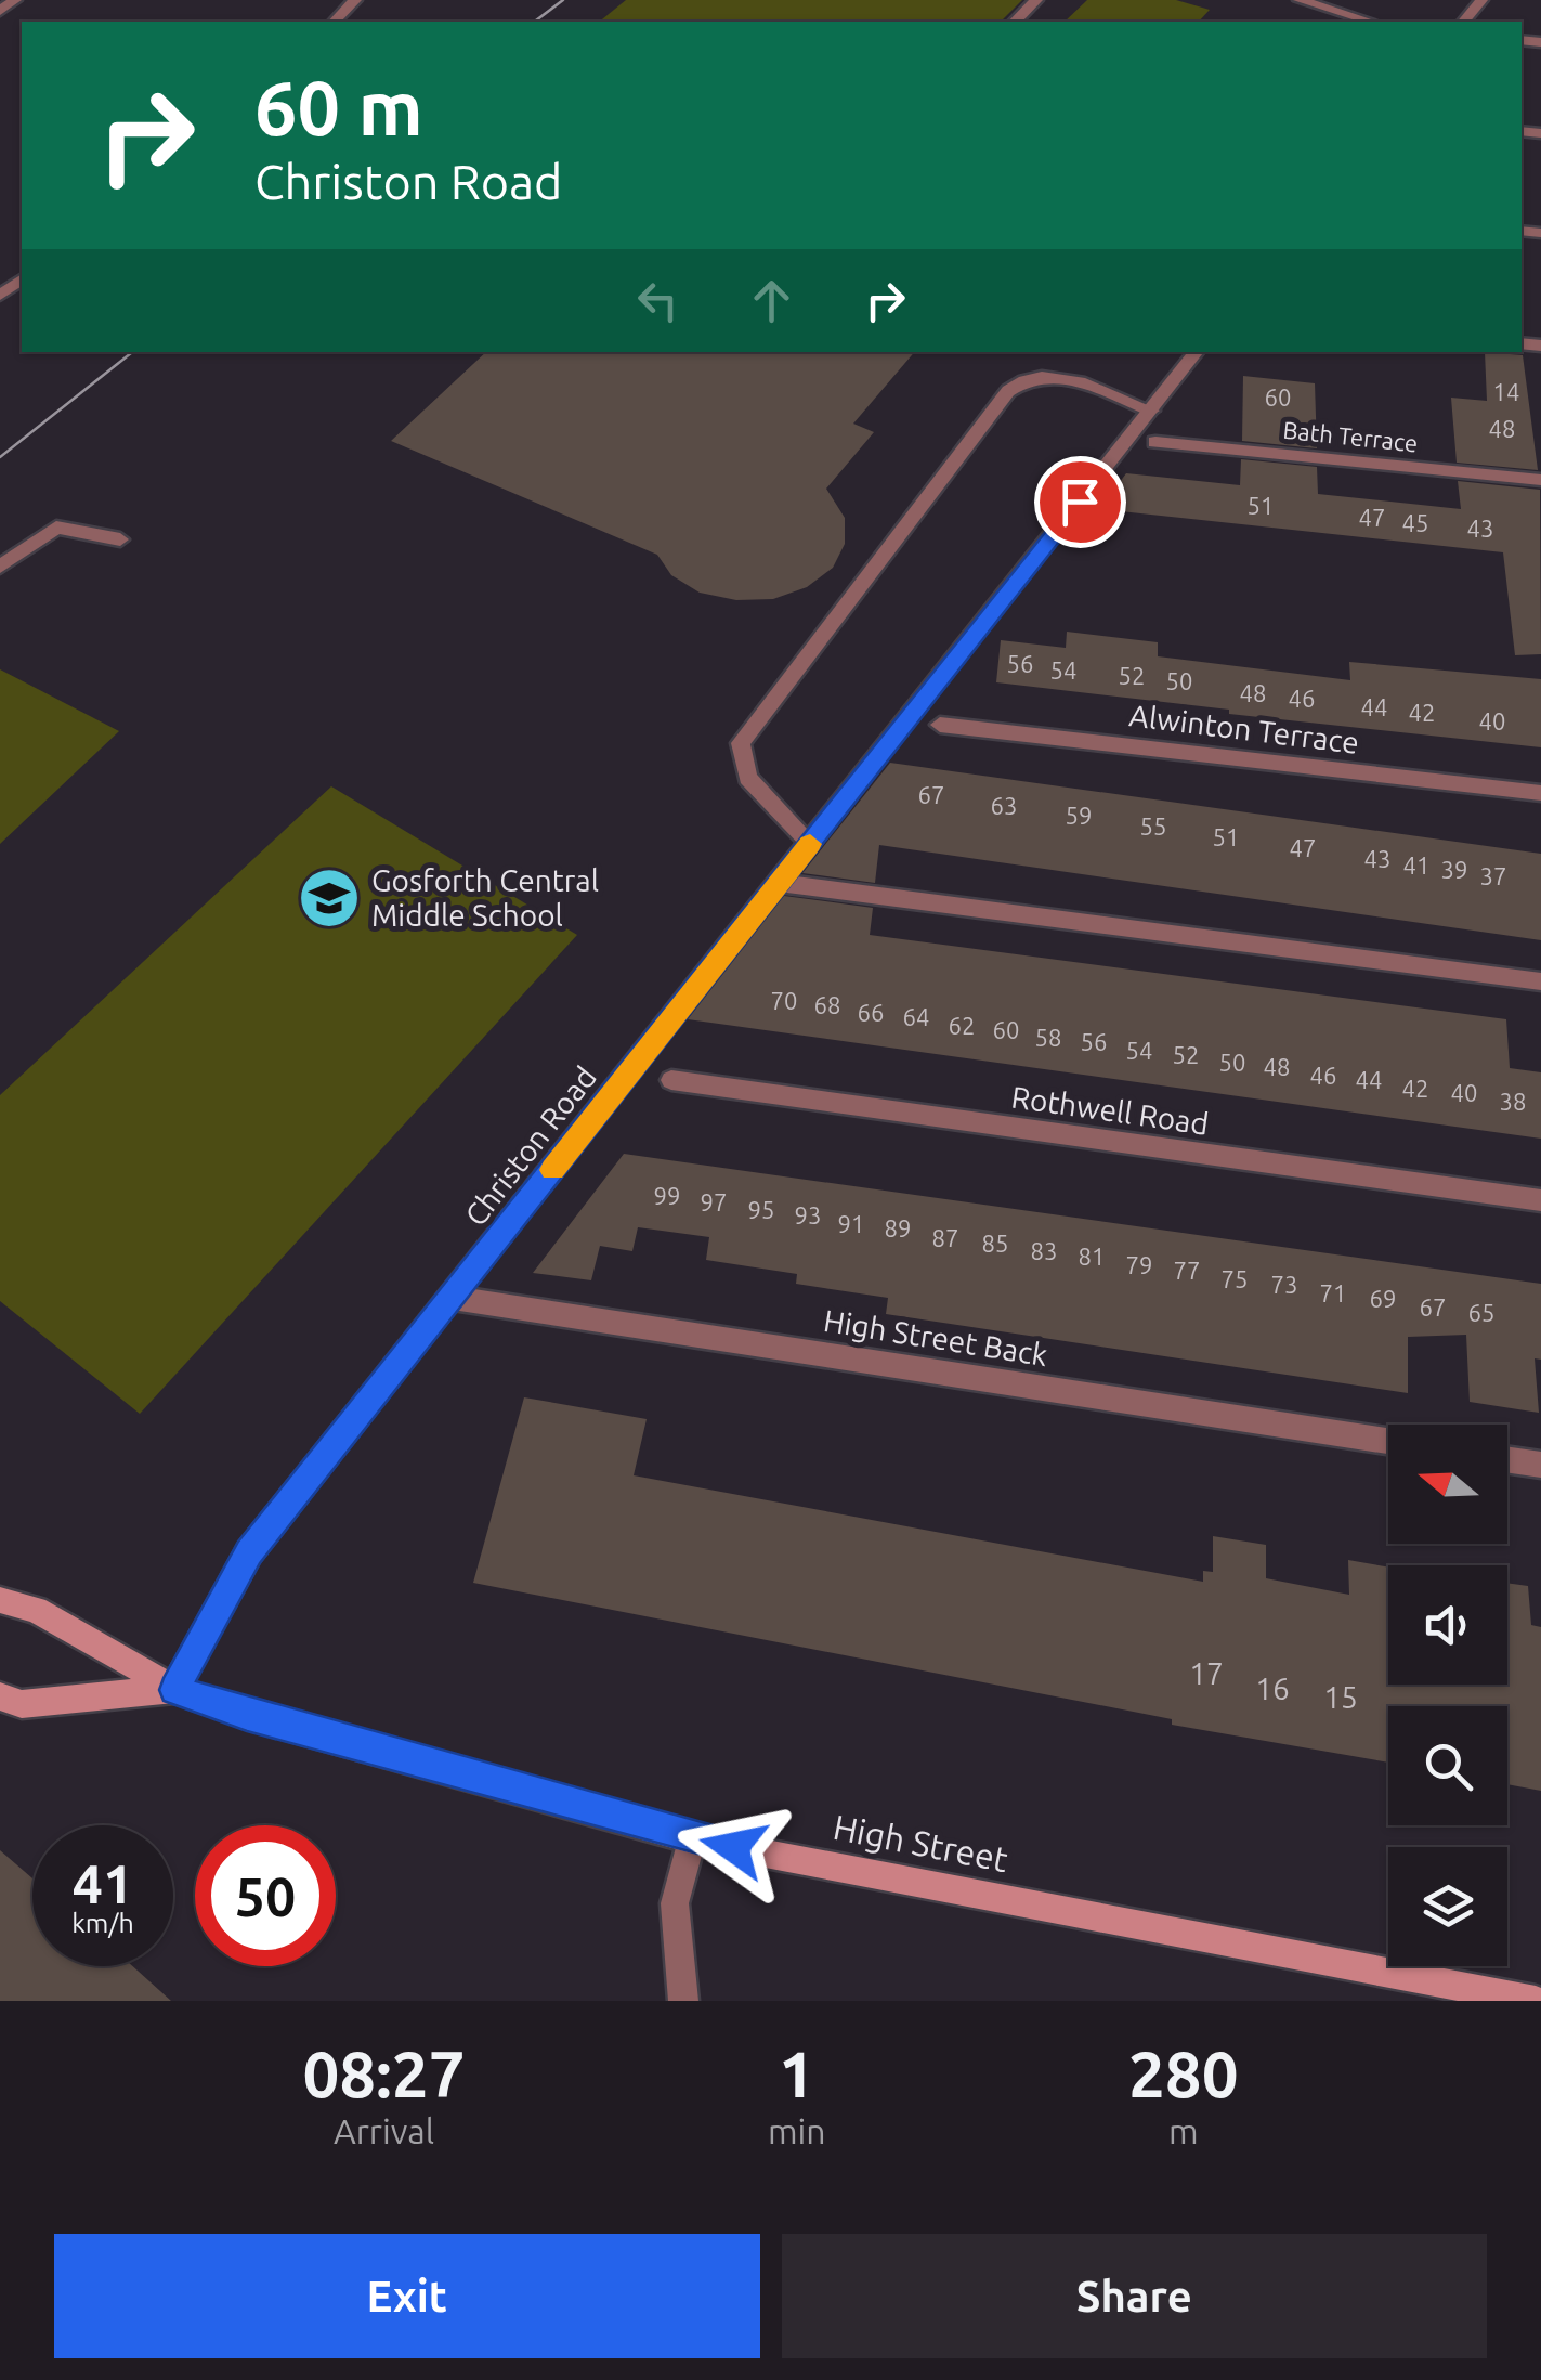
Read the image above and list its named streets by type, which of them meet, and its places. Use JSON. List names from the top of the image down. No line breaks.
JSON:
{"streets":{"main road":["High Street"],"street":["Bath Terrace","Alwinton Terrace","Rothwell Road","Christon Road","High Street Back"]},"crossings":[["Christon Road","High Street Back"],["Christon Road","High Street"]],"places":{"school or university":["Gosforth Central Middle School"]},"house_numbers":["14","60","48","51","47","45","43","56","54","52","50","48","46","44","42","40","67","63","59","55","51","47","43","41","39","37","70","68","66","64","62","60","58","56","54","52","50","48","46","44","42","40","38","99","97","95","93","91","89","87","85","83","81","79","77","75","73","71","69","67","65","17","16","15"],"north":"left","page":{"turn":["60 m","Christon Road"],"speed":"41 km/h","limit":"50","eta":["08:27","Arrival","1","min","280","m"],"buttons":["Exit","Share"]}}
